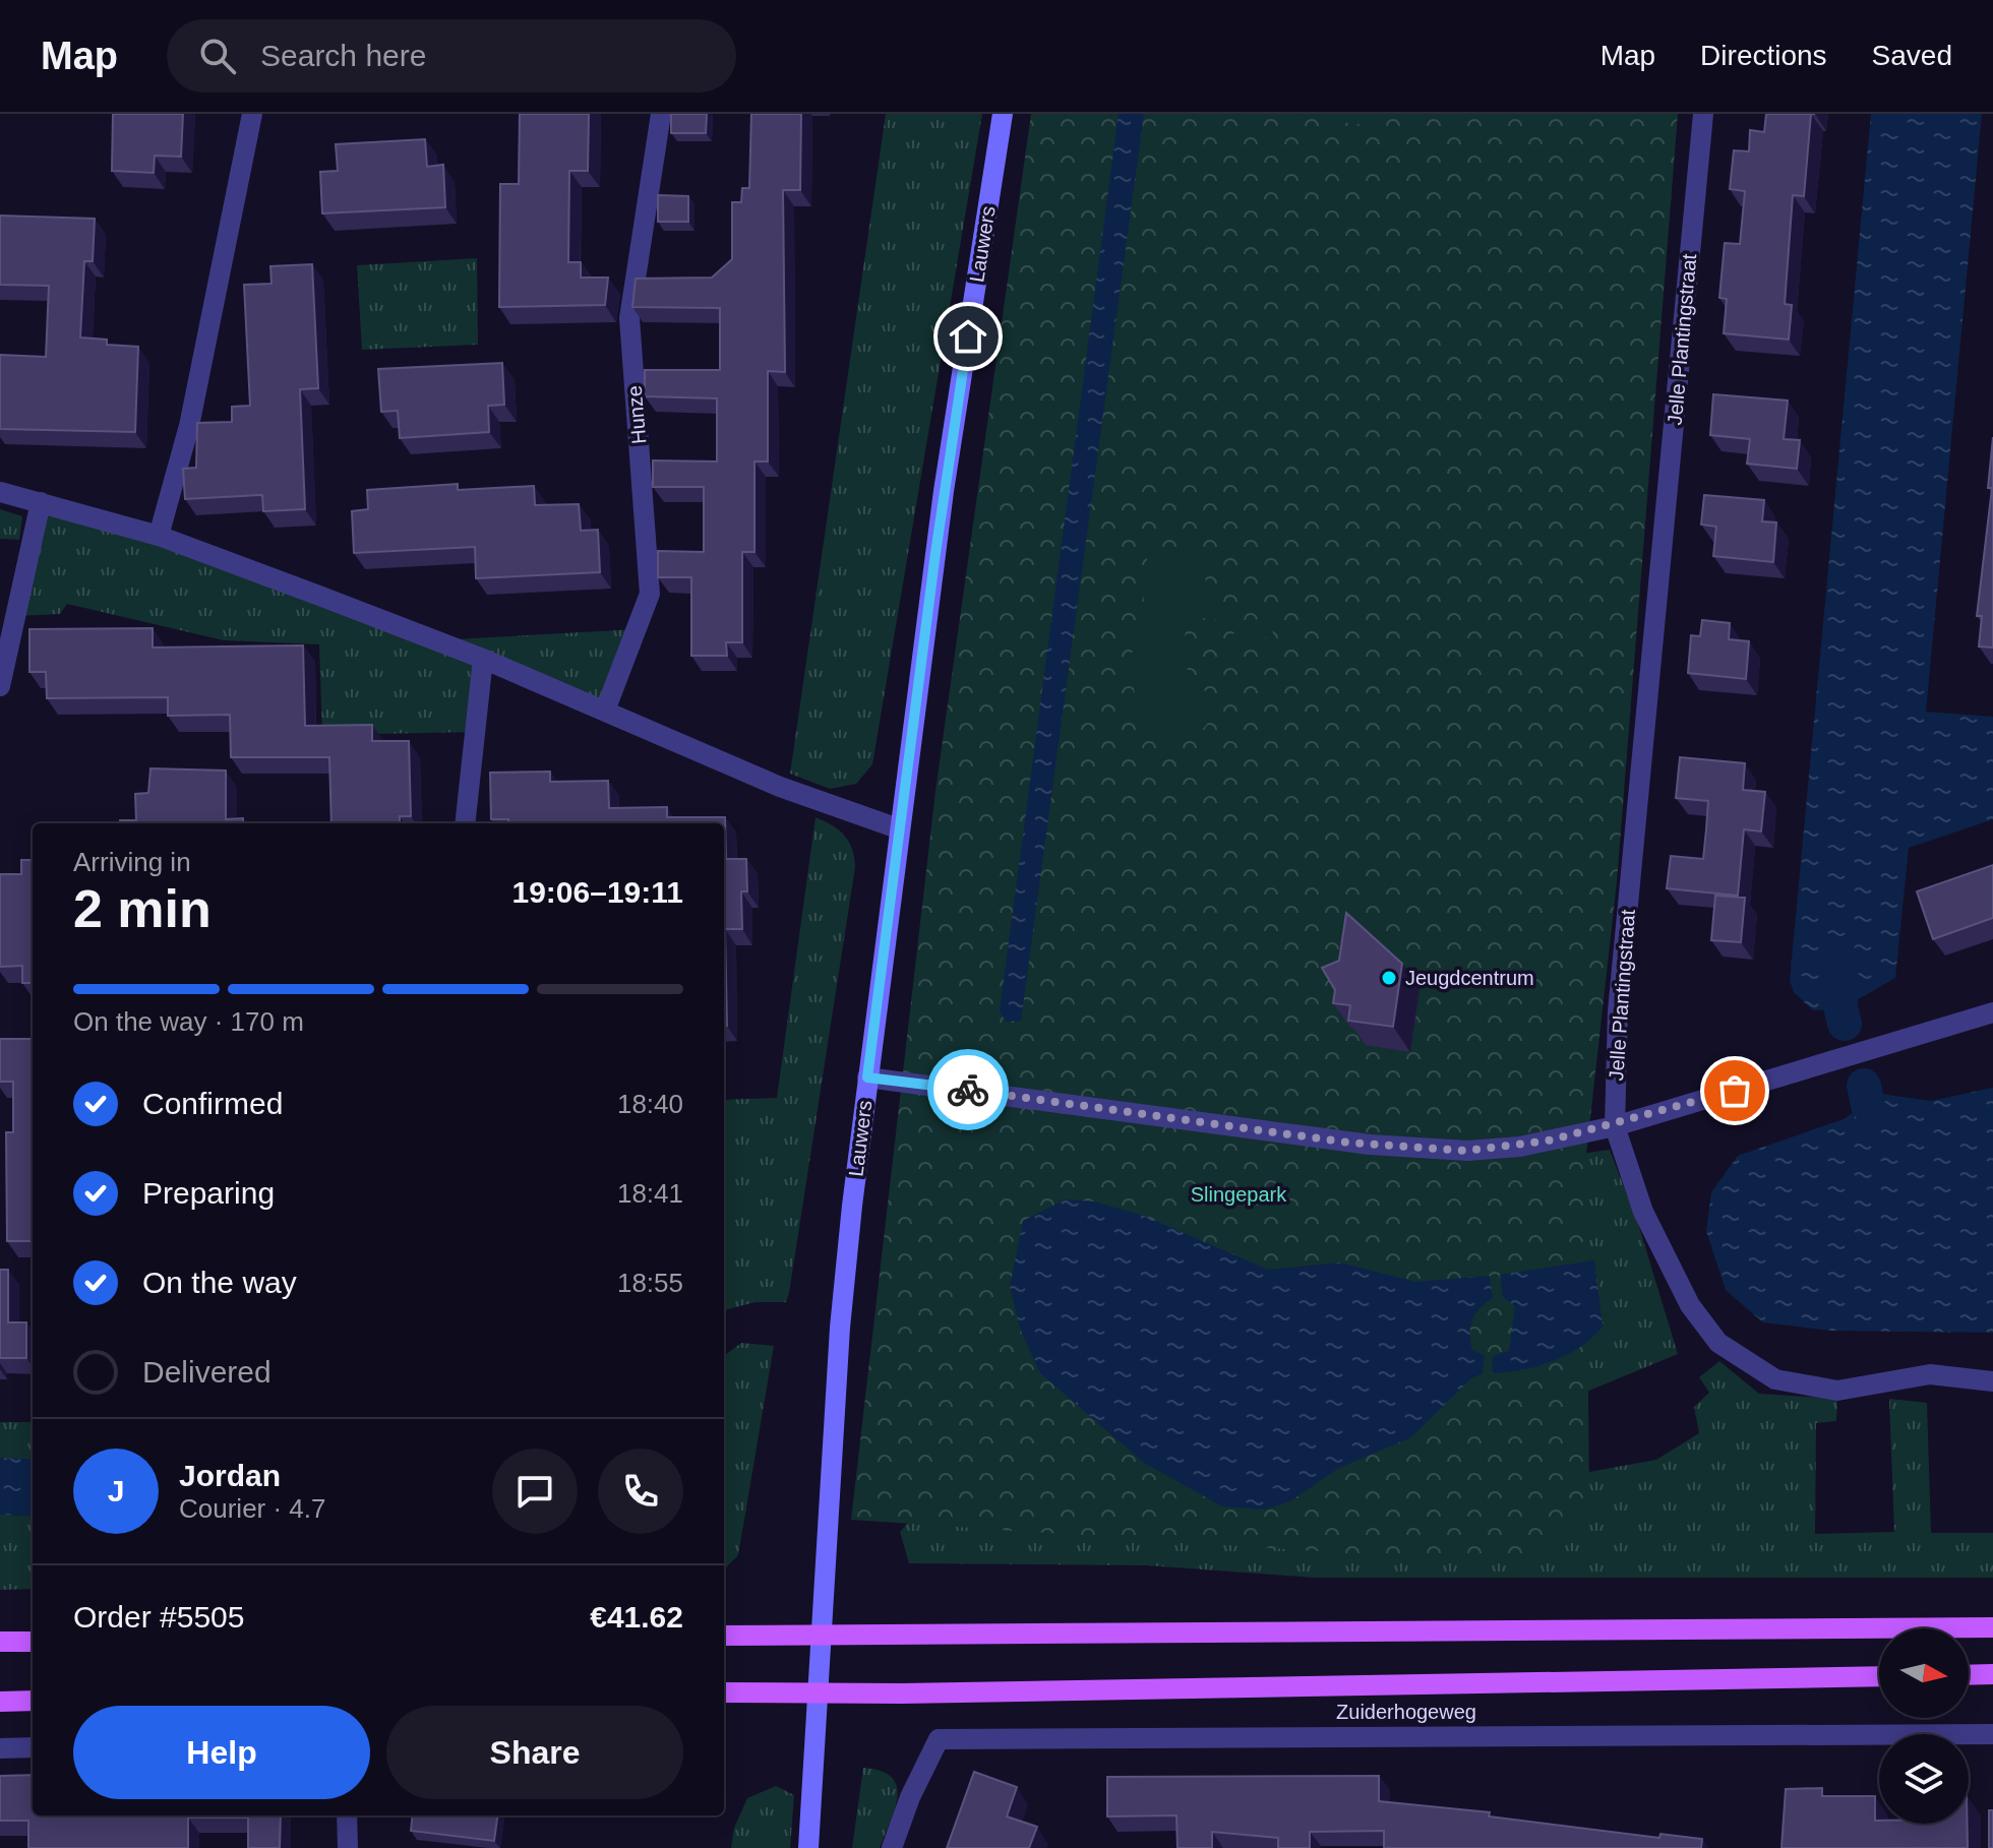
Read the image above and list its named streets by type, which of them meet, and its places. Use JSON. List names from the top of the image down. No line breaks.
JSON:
{"streets":{"main road":["Zuiderhogeweg"],"street":["Lauwers","Jelle Plantingstraat","Hunze"]},"parks":["Slingepark"],"places":["Jeugdcentrum"],"north":"right","page":{"header":"Map","search":"Search here","nav":["Map","Directions","Saved"],"heading":["2 min","Arriving in","19:06–19:11"],"panel":["Jordan","Courier · 4.7","Order #5505","€41.62"],"bar":"On the way · 170 m","list":[["Confirmed","18:40"],["Preparing","18:41"],["On the way","18:55"],"Delivered"],"round":"J","buttons":["Help","Share"]}}
